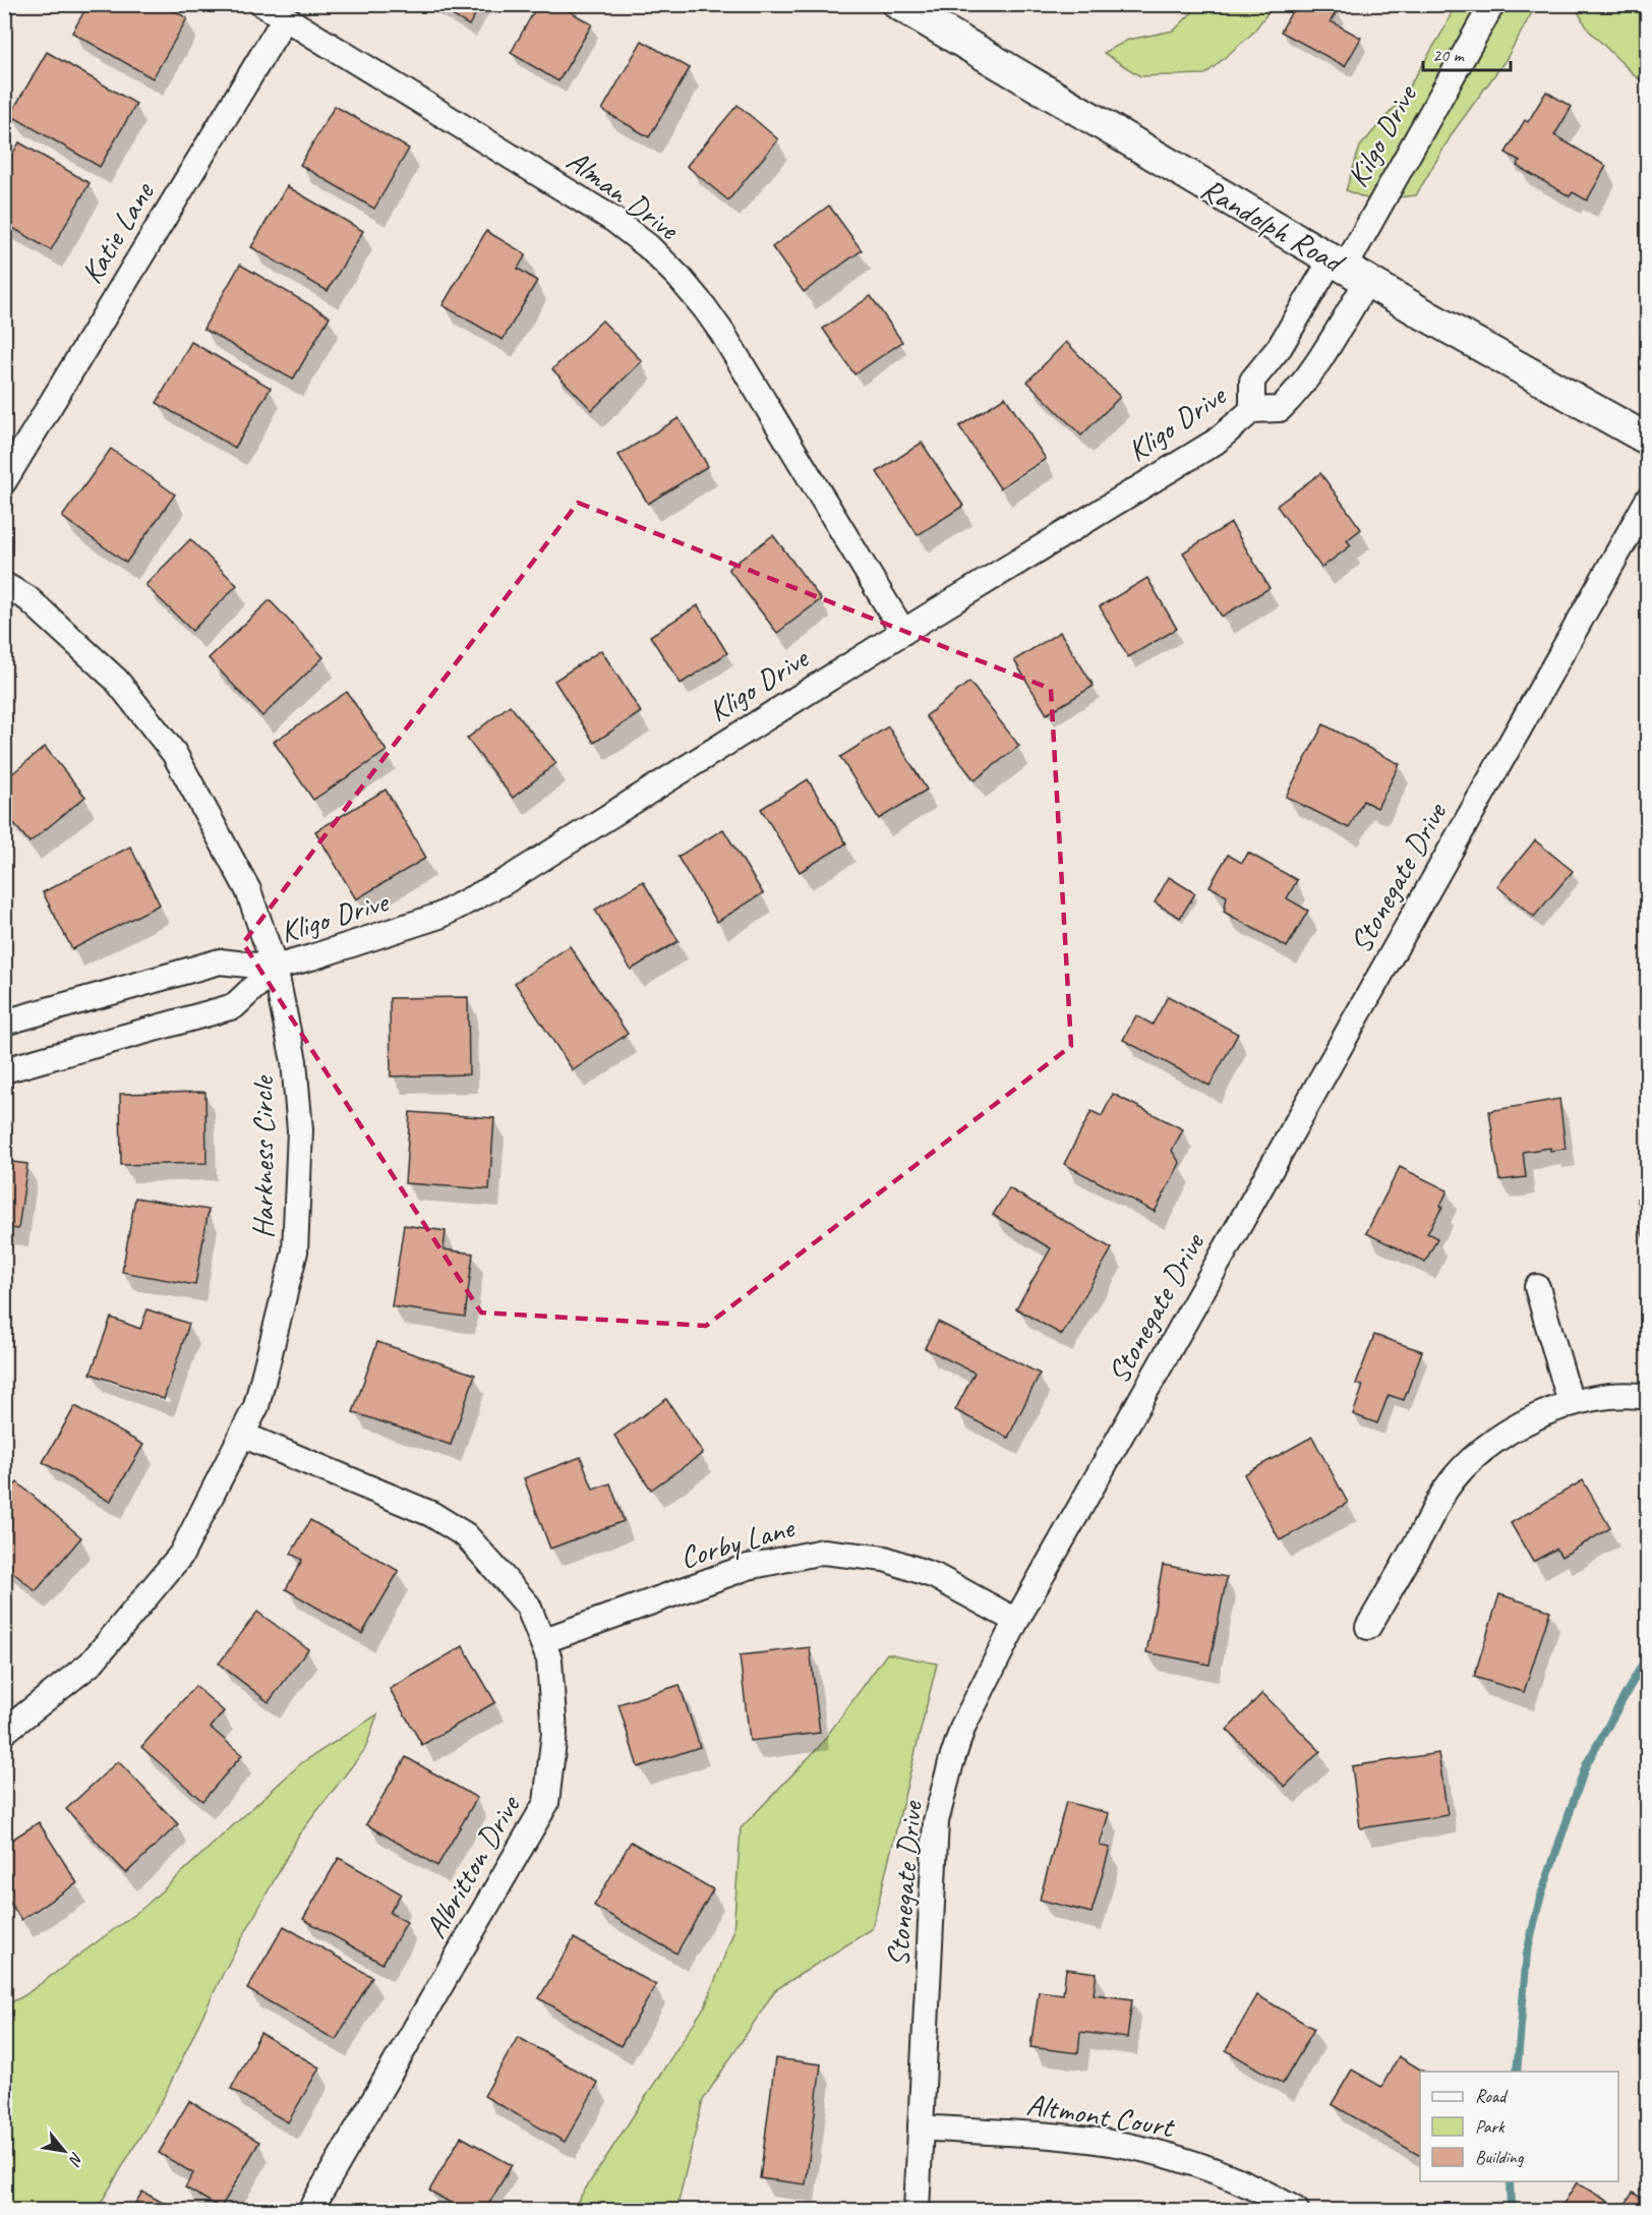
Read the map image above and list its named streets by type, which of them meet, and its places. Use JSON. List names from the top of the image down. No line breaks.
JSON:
{"streets":{"street":["Kilgo Drive","Alman Drive","Randolph Road","Katie Lane","Kligo Drive","Stonegate Drive","Harkness Circle","Corby Lane","Albritton Drive","Altmont Court"]},"crossings":[["Kilgo Drive","Randolph Road"],["Kilgo Drive","Kligo Drive"],["Alman Drive","Katie Lane"],["Alman Drive","Kligo Drive"],["Randolph Road","Kligo Drive"],["Kligo Drive","Harkness Circle"],["Stonegate Drive","Corby Lane"],["Stonegate Drive","Altmont Court"],["Harkness Circle","Albritton Drive"],["Corby Lane","Albritton Drive"]],"legend":["Road","Park","Building"],"scale_bar":"20 m","north":"bottom right"}
